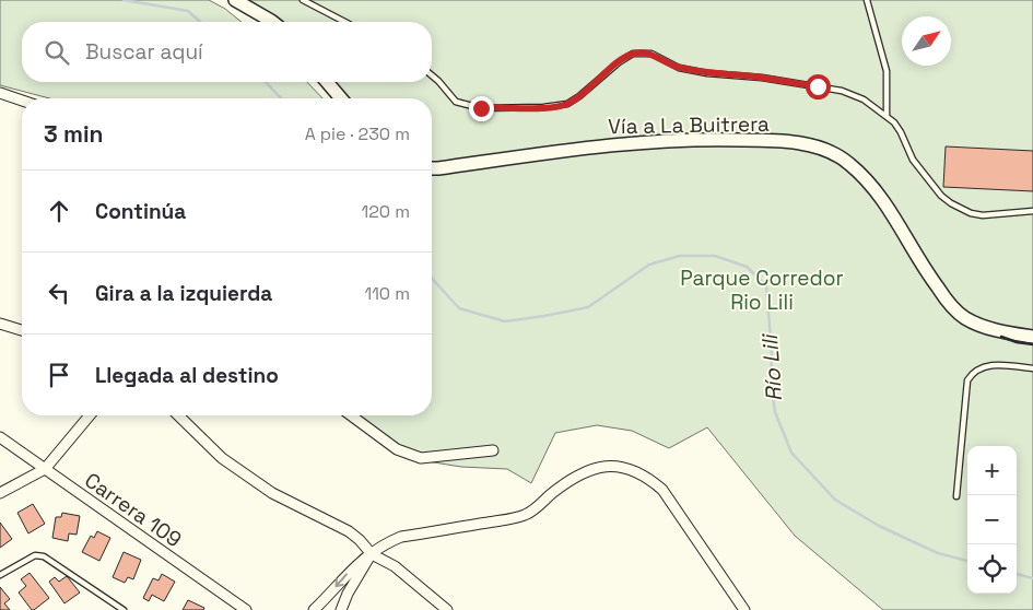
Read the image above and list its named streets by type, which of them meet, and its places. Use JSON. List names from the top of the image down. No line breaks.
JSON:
{"streets":{"street":["Vía a La Buitrera","Carrera 109"]},"water":["Río Lili"],"parks":["Parque Corredor Rio Lili"],"north":"top right","page":{"search":"Buscar aquí","heading":["3 min","A pie · 230 m"],"list":[["Continúa","120 m"],["Gira a la izquierda","110 m"],"Llegada al destino"],"map_buttons":["+","−"]}}
